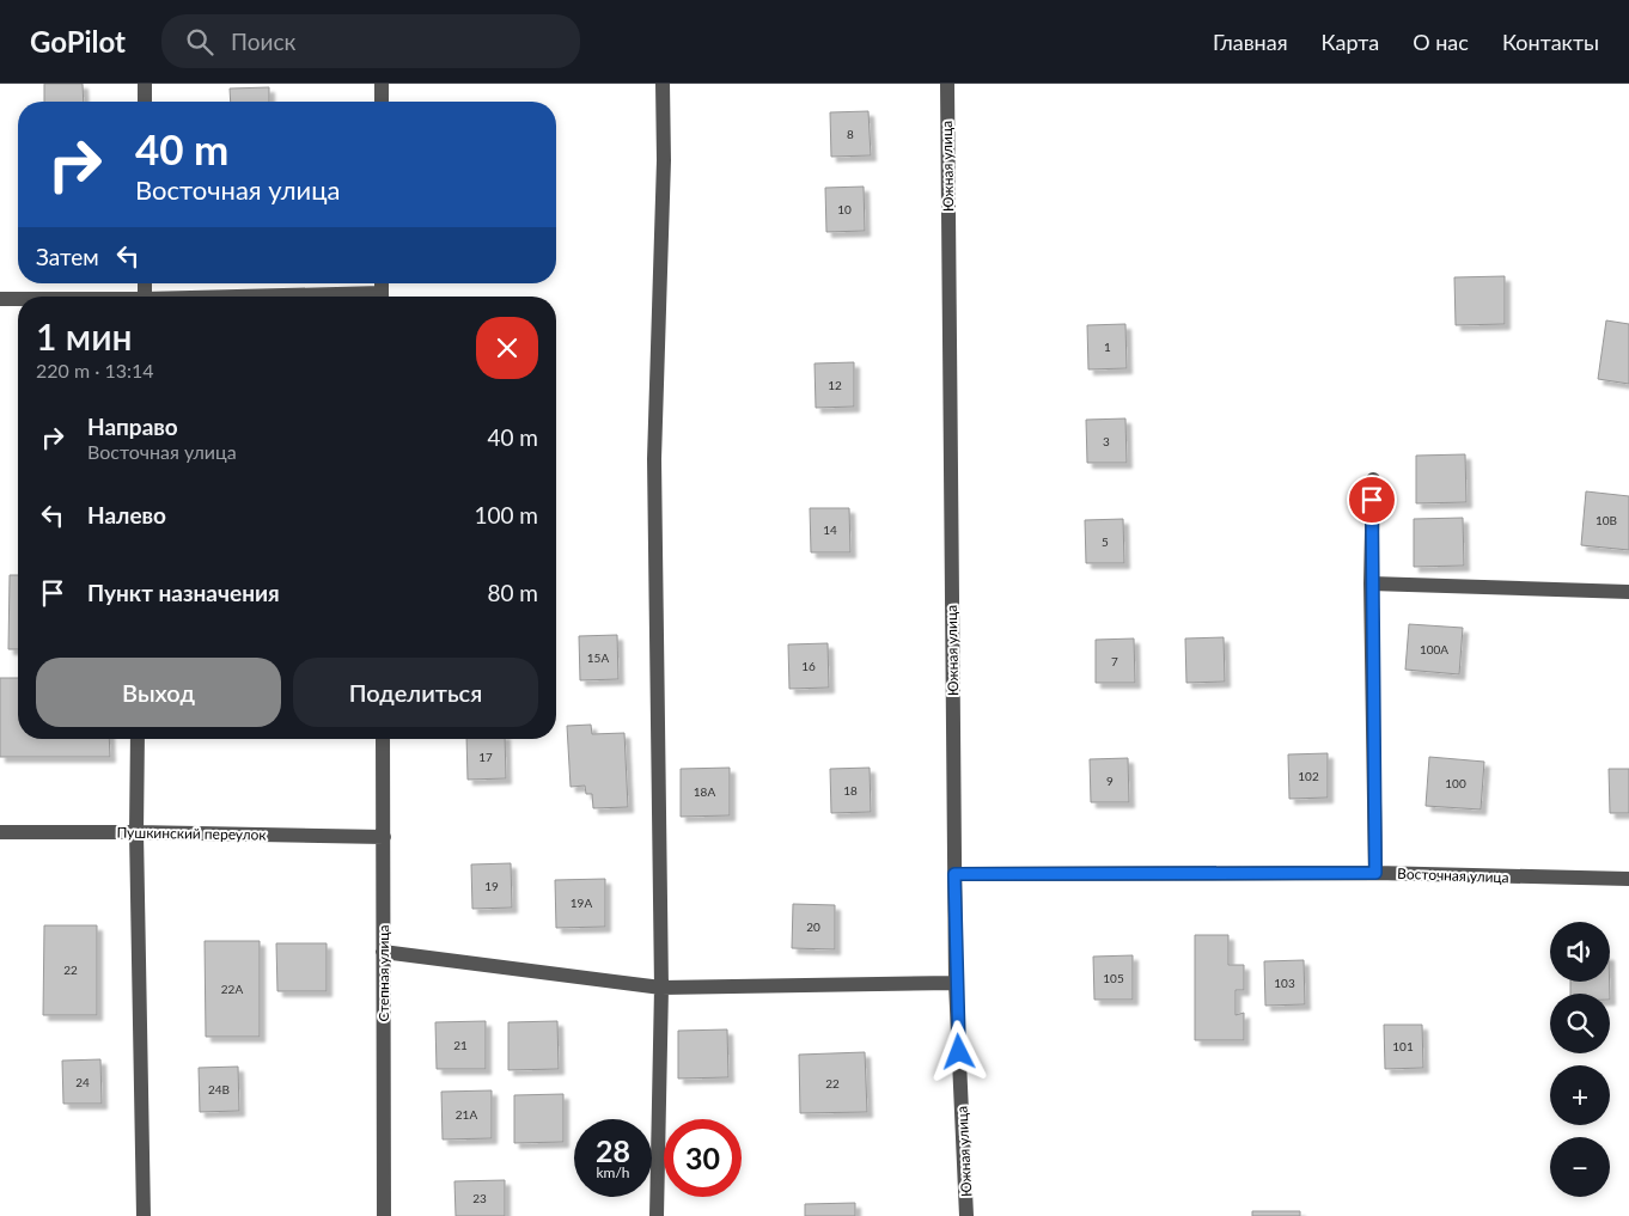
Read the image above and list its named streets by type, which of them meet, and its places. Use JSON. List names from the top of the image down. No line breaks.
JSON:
{"streets":{"street":["Южная улица","Пушкинский переулок","Восточная улица","Степная улица"]},"crossings":[["Южная улица","Восточная улица"],["Пушкинский переулок","Степная улица"]],"house_numbers":["8","10","1","12","3","10В","14","5","100А","15А","7","16","17","102","9","100","18","18А","19","19А","20","22","105","103","22А","21","101","24","22","24В","21А","23"],"page":{"header":"GoPilot","search":"Поиск","nav":["Главная","Карта","О нас","Контакты"],"turn":["40 m","Восточная улица"],"then":"Затем","heading":["1 мин","220 m · 13:14"],"list":[{"name":"Направо","note":"Восточная улица","value":"40 m"},{"name":"Налево","value":"100 m"},{"name":"Пункт назначения","value":"80 m"}],"buttons":["Выход","Поделиться"],"map_buttons":["+","−"],"speed":"28 km/h","limit":"30"}}
